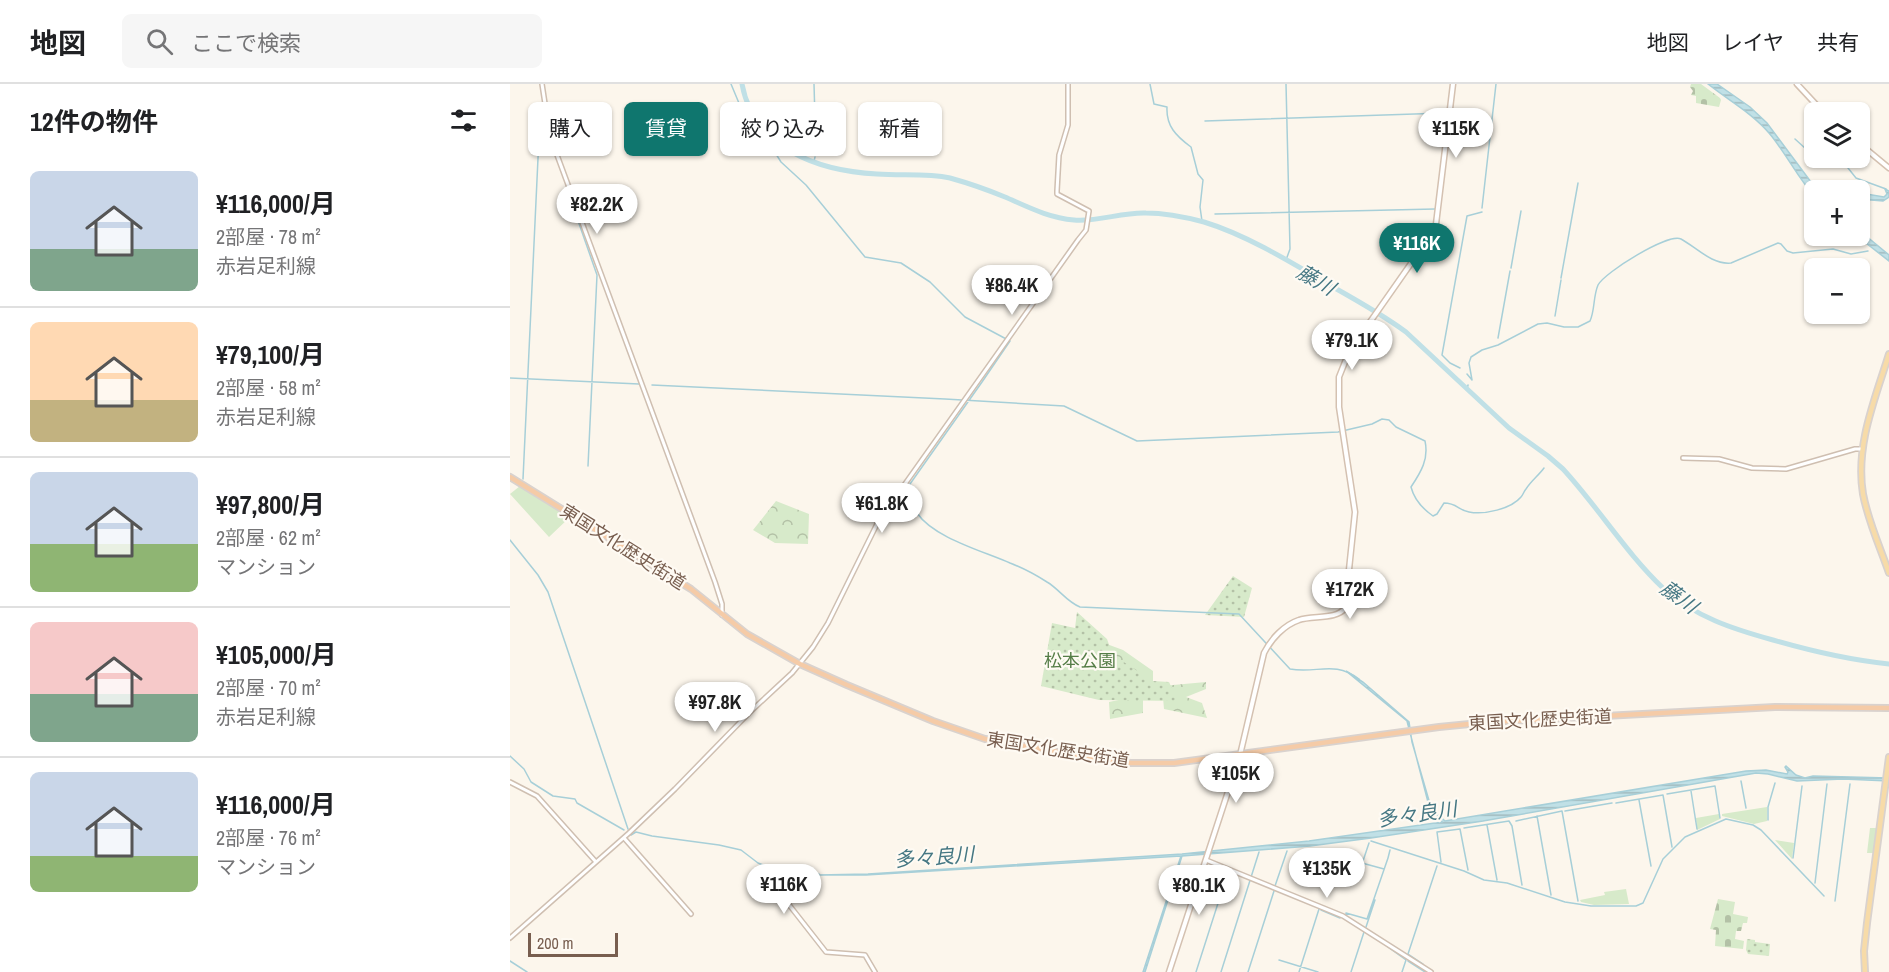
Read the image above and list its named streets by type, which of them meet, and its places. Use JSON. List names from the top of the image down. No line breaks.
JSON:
{"streets":{"highway":["東国文化歴史街道"]},"water":["藤川","多々良川"],"parks":["松本公園"],"scale_bar":"200 m","page":{"header":"地図","search":"ここで検索","nav":["地図","レイヤ","共有"],"heading":"12件の物件","map_buttons":["+","−"],"chip":["購入","賃貸","絞り込み","新着"],"price":["¥115K","¥82.2K","¥116K","¥86.4K","¥79.1K","¥61.8K","¥172K","¥97.8K","¥105K","¥135K","¥116K","¥80.1K"],"list":[{"name":"¥116,000/月","note":"2部屋 · 78 m² · 赤岩足利線"},{"name":"¥79,100/月","note":"2部屋 · 58 m² · 赤岩足利線"},{"name":"¥97,800/月","note":"2部屋 · 62 m² · マンション"},{"name":"¥105,000/月","note":"2部屋 · 70 m² · 赤岩足利線"},{"name":"¥116,000/月","note":"2部屋 · 76 m² · マンション"}],"scale":"200 m"}}
